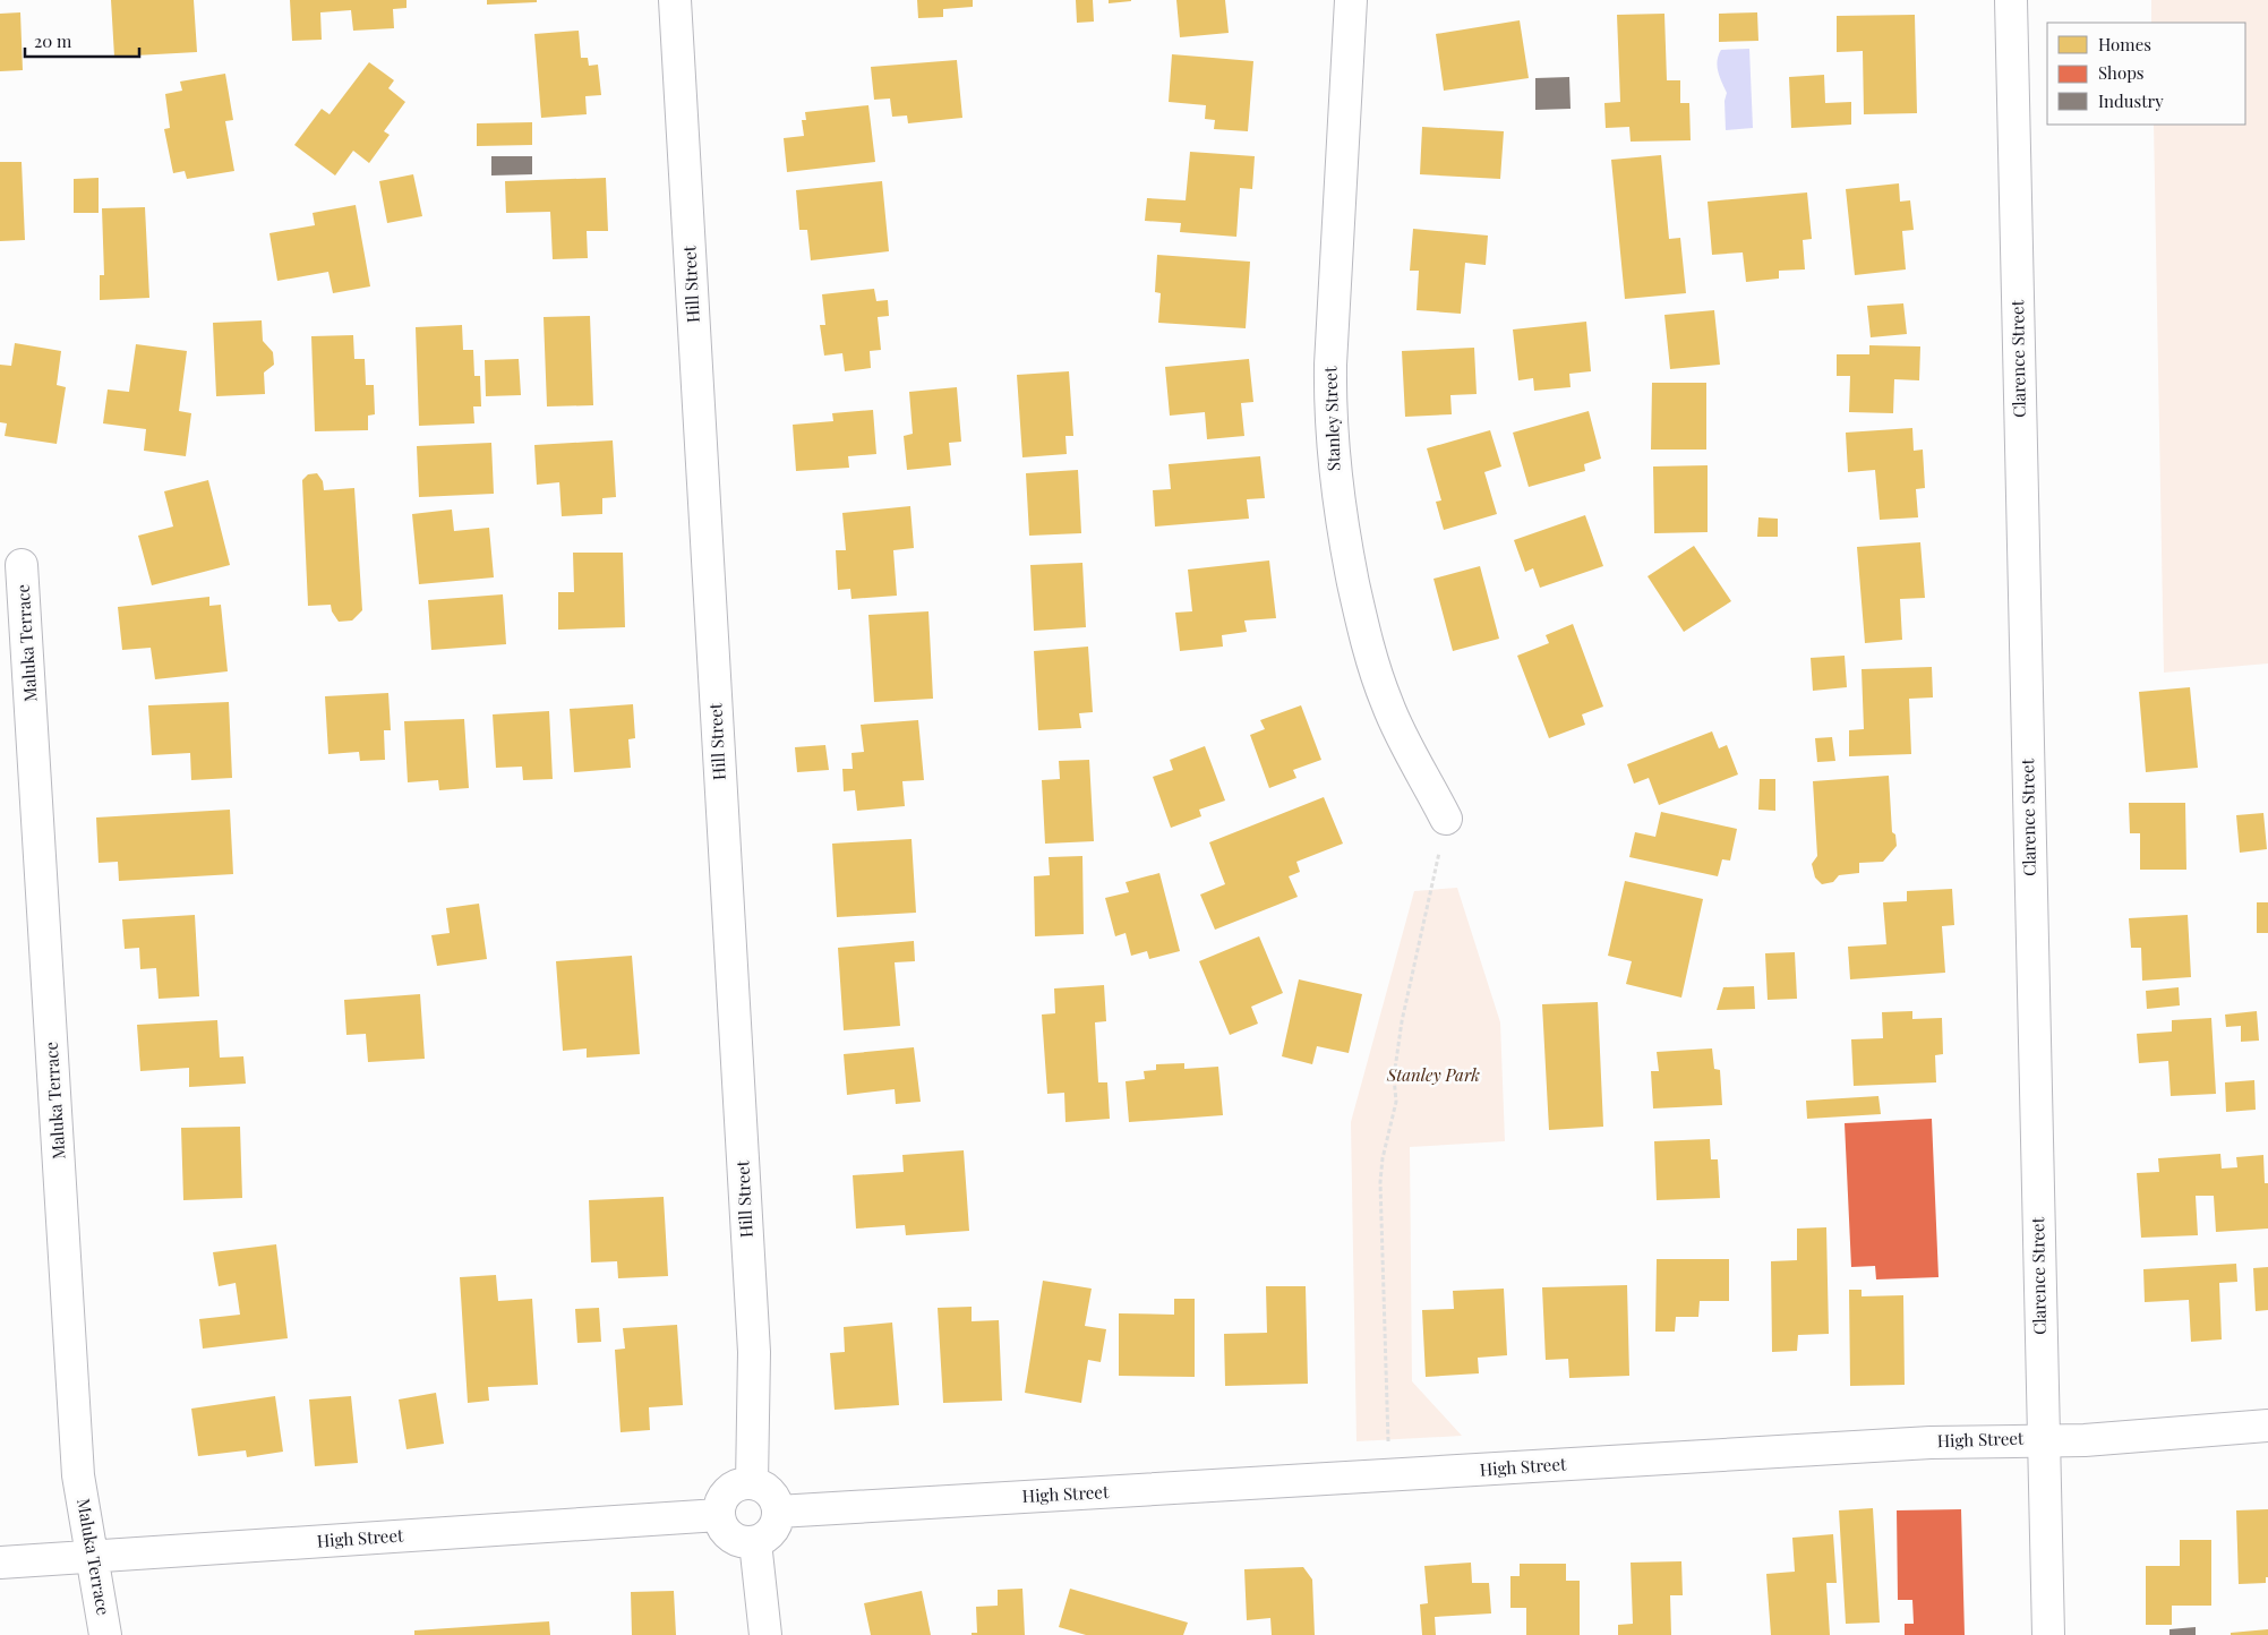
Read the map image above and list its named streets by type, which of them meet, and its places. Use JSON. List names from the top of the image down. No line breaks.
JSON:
{"streets":{"street":["Hill Street","Clarence Street","Stanley Street","Maluka Terrace","High Street"]},"crossings":[["Hill Street","High Street"],["Clarence Street","High Street"],["Maluka Terrace","High Street"]],"parks":["Stanley Park"],"legend":["Homes","Shops","Industry"],"scale_bar":"20 m"}
